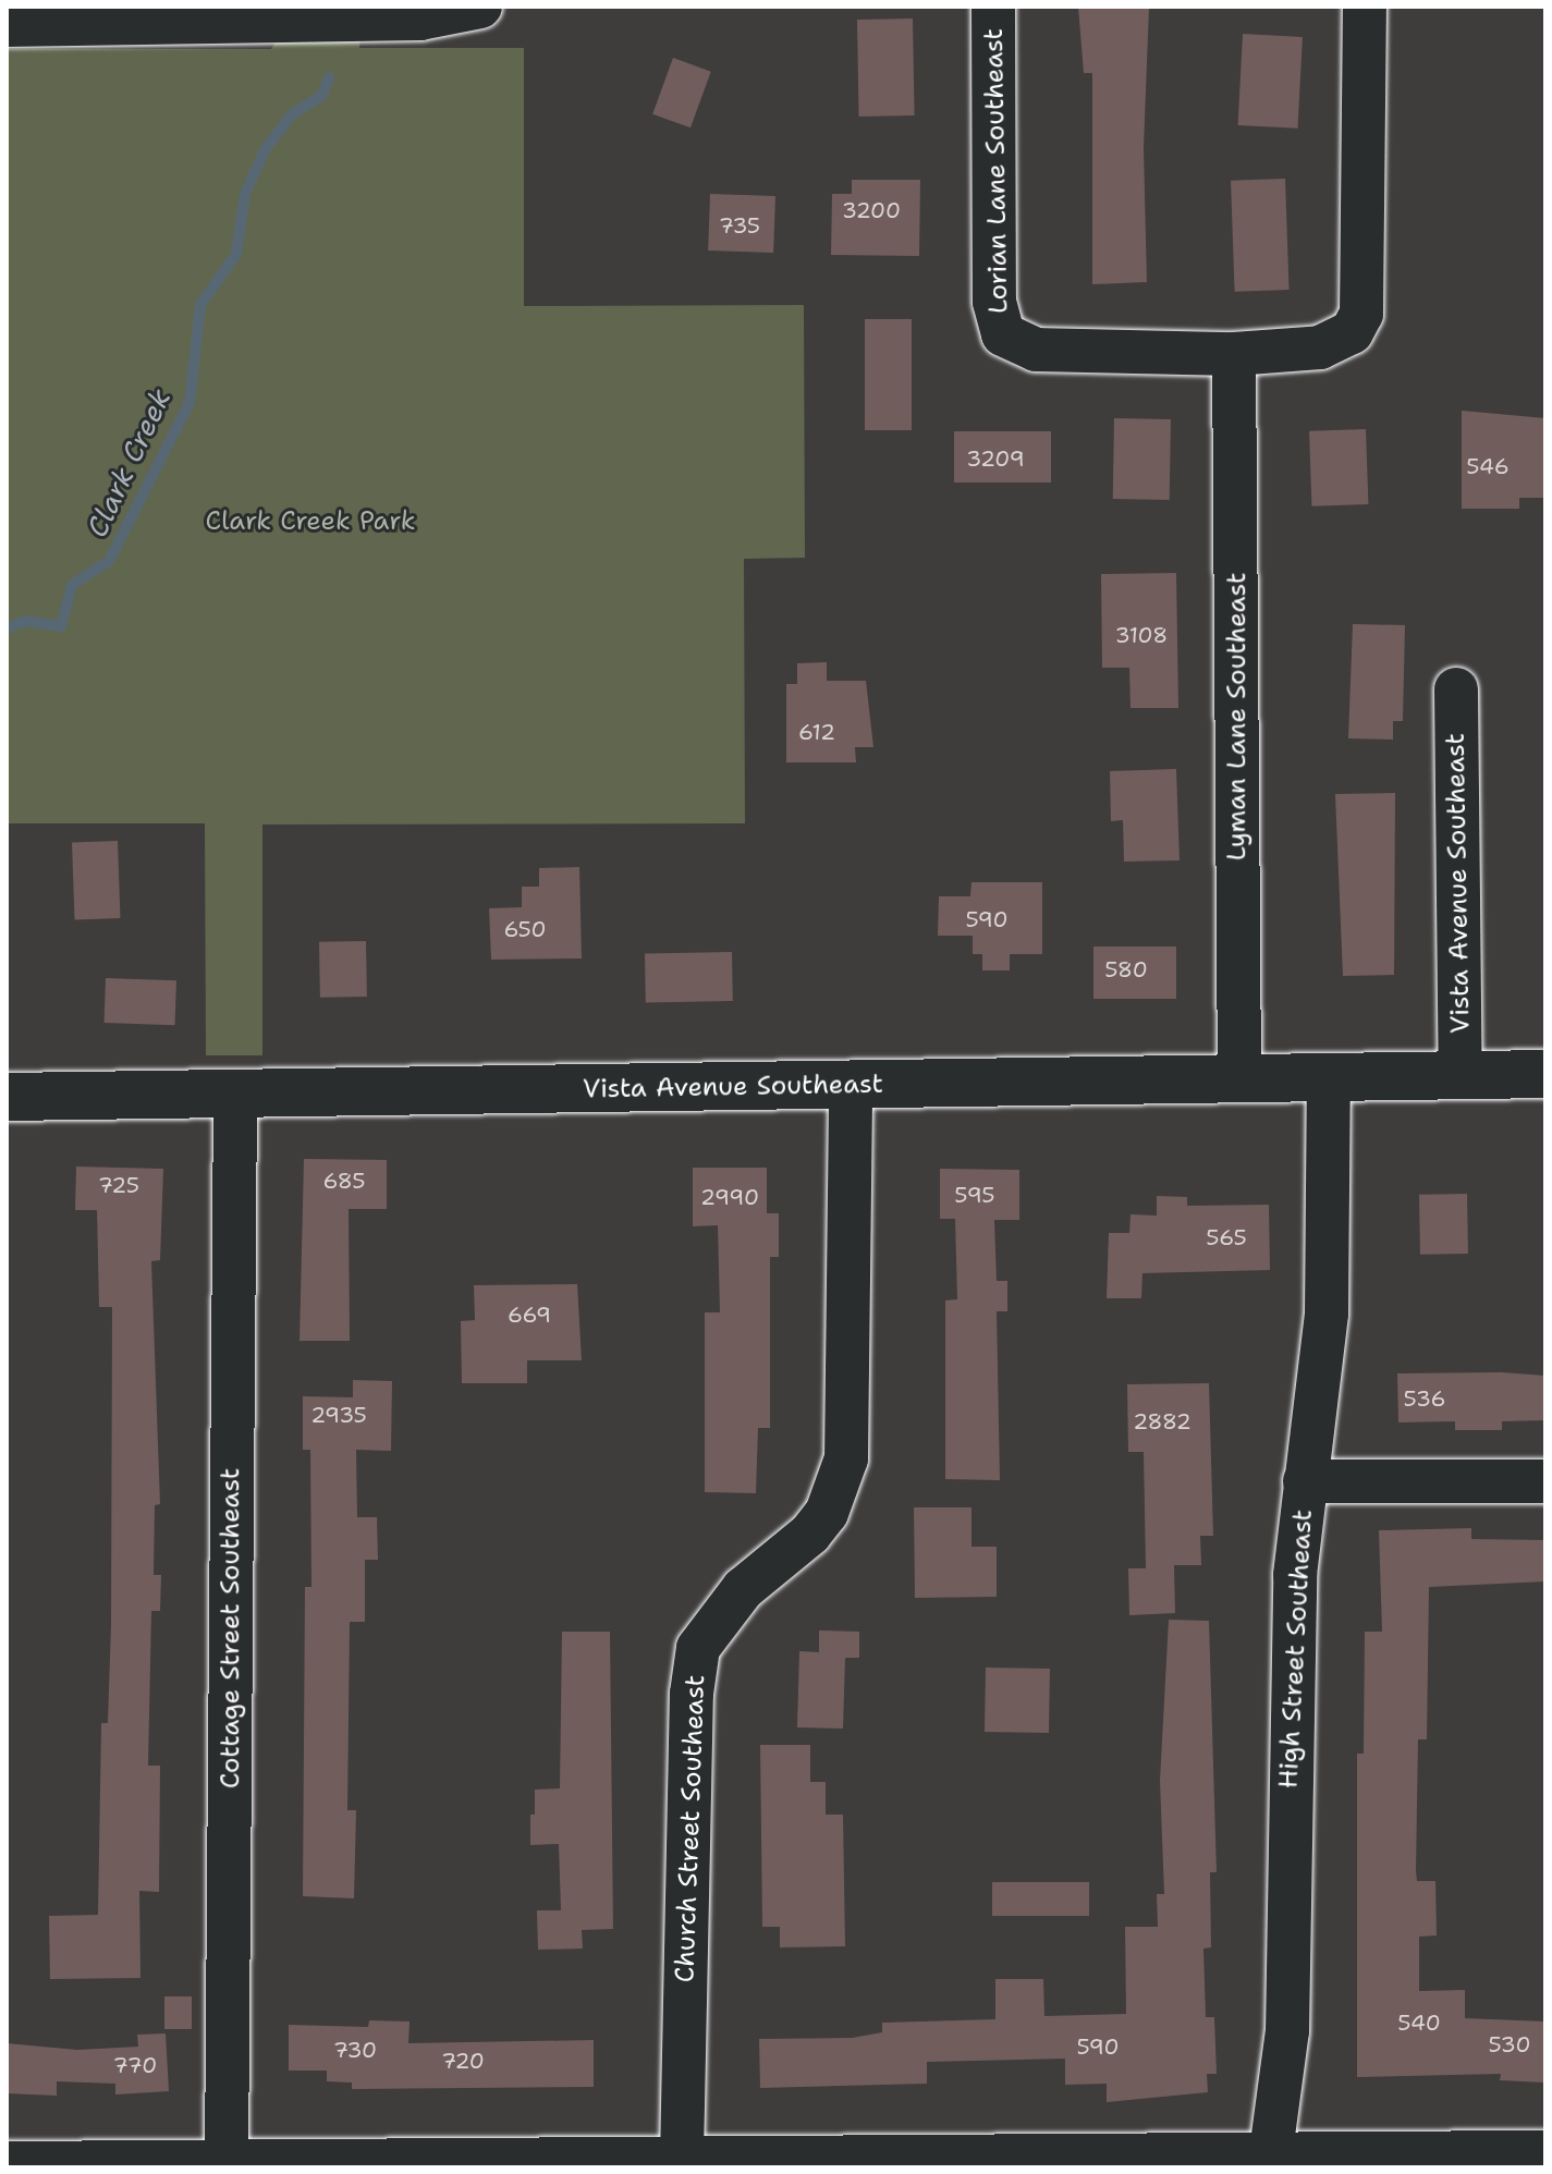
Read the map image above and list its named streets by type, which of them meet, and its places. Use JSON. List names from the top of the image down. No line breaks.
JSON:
{"streets":{"main road":["Vista Avenue Southeast"],"street":["Lorian Lane Southeast","Lyman Lane Southeast","Cottage Street Southeast","High Street Southeast","Church Street Southeast"]},"crossings":[["Lorian Lane Southeast","Lyman Lane Southeast"],["Lyman Lane Southeast","Vista Avenue Southeast"],["Vista Avenue Southeast","Cottage Street Southeast"],["Vista Avenue Southeast","High Street Southeast"],["Vista Avenue Southeast","Church Street Southeast"]],"water":["Clark Creek"],"parks":["Clark Creek Park"],"house_numbers":["3200","735","3209","546","3108","612","590","650","580","685","725","595","2990","565","669","536","2935","2882","540","530","590","730","720","770"]}
